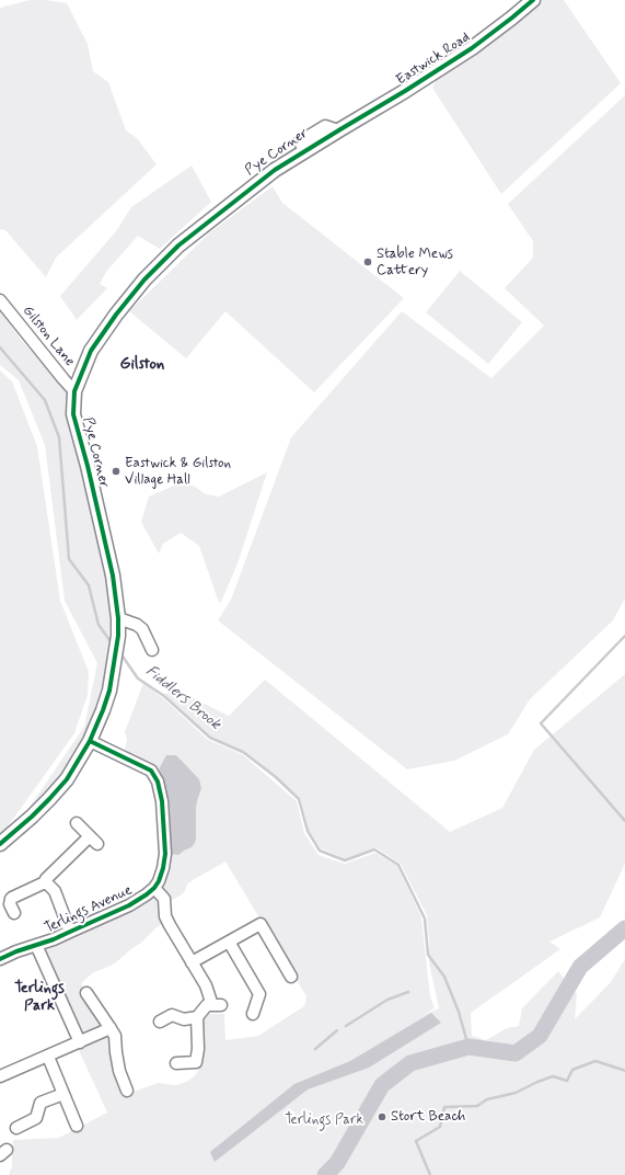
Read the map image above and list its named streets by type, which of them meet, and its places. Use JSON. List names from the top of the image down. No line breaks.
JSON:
{"streets":{"street":["Eastwick Road","Pye Corner","Gilston Lane","Terlings Avenue"]},"crossings":[["Eastwick Road","Pye Corner"],["Pye Corner","Gilston Lane"],["Pye Corner","Terlings Avenue"]],"districts":["Gilston","Terlings Park"],"water":["Fiddlers Brook"],"parks":["Terlings Park"],"places":["Stable Mews Cattery","Eastwick & Gilston Village Hall","Stort Beach"]}
